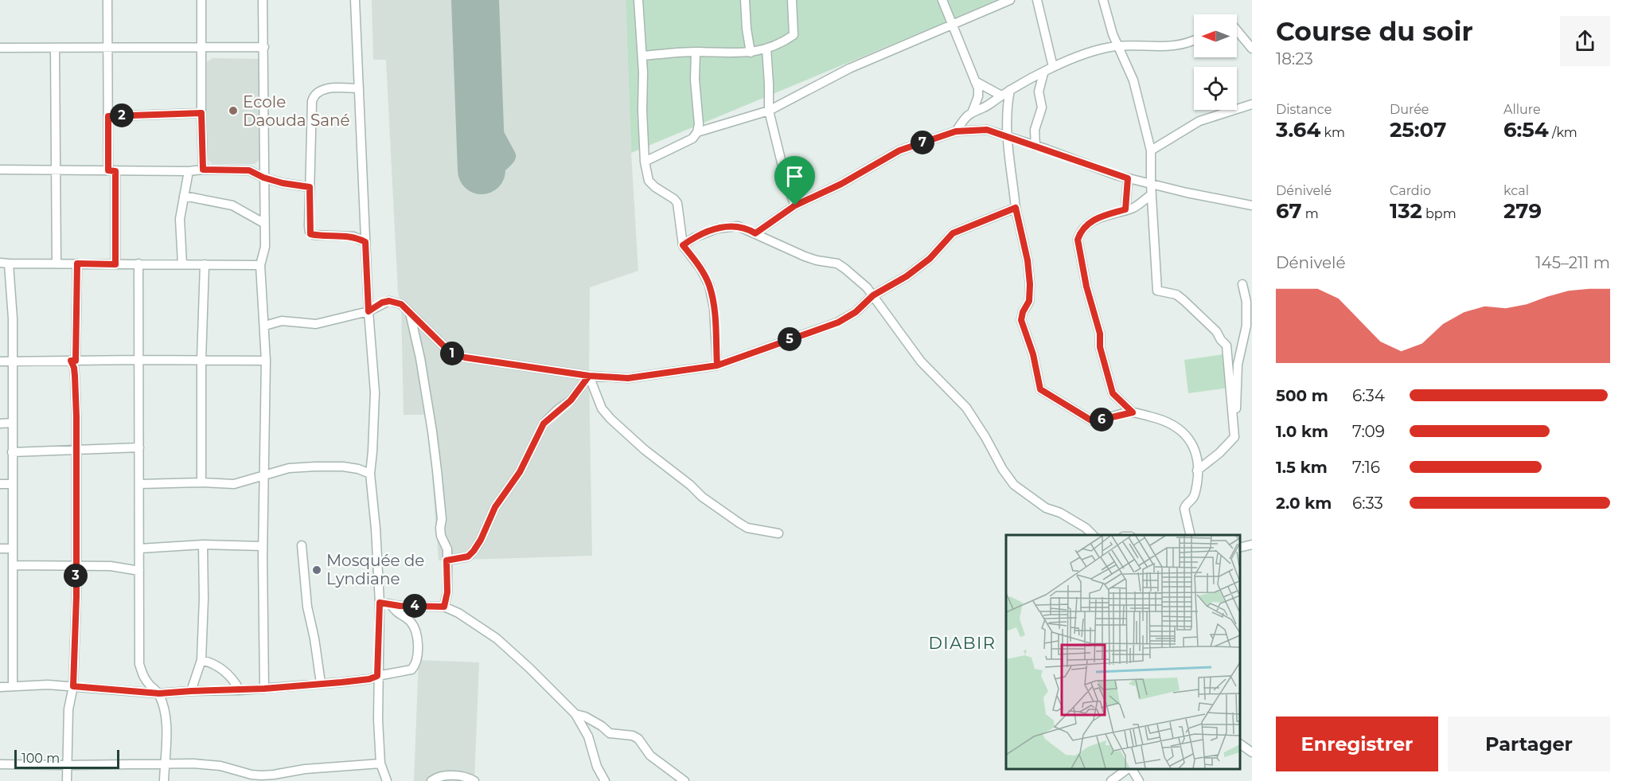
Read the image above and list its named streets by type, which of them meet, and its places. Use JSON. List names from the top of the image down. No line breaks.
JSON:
{"districts":["DIABIR"],"places":["Ecole Daouda Sané","Mosquée de Lyndiane"],"scale_bar":"100 m","north":"left","page":{"heading":["Course du soir","18:23"],"stats":[["Distance","3.64 km"],["Durée","25:07"],["Allure","6:54 /km"],["Dénivelé","67 m"],["Cardio","132 bpm"],["kcal","279"]],"pins":["2","7","5","1","6","3","4"],"chart":["Dénivelé","145–211 m"],"list":[{"name":"500 m","note":"6:34"},{"name":"1.0 km","note":"7:09"},{"name":"1.5 km","note":"7:16"},{"name":"2.0 km","note":"6:33"}],"buttons":["Enregistrer","Partager"],"scale":"100 m"}}
